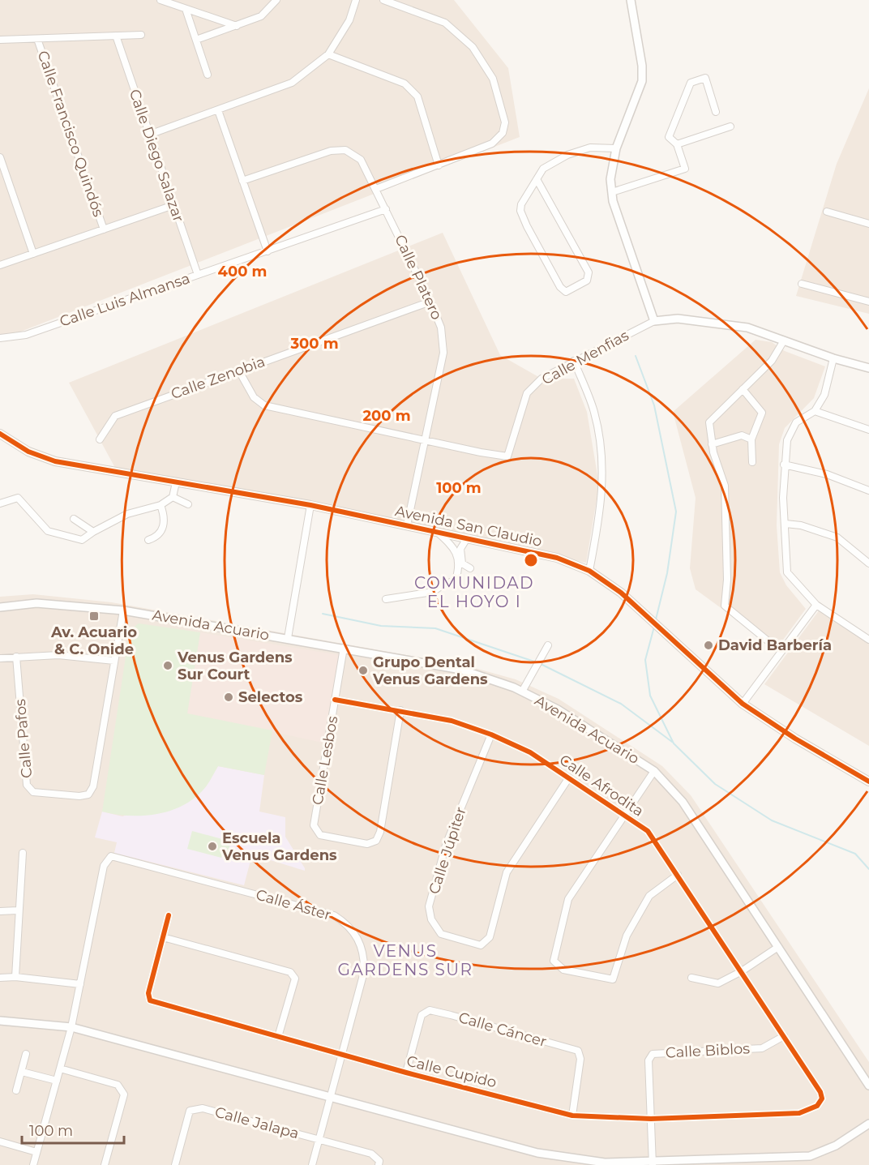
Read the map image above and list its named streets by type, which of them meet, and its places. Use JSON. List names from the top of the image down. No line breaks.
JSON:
{"streets":{"street":["Calle Francisco Quindós","Calle Diego Salazar","Calle Platero","Calle Luis Almansa","Calle Menfias","Calle Zenobia","Avenida San Claudio","Avenida Acuario","Calle Pafos","Calle Lesbos","Calle Afrodita","Calle Júpiter","Calle Áster","Calle Cáncer","Calle Biblos","Calle Cupido","Calle Jalapa"]},"crossings":[["Calle Diego Salazar","Calle Luis Almansa"],["Calle Platero","Calle Luis Almansa"],["Calle Platero","Calle Menfias"],["Calle Platero","Calle Zenobia"],["Calle Platero","Avenida San Claudio"],["Calle Menfias","Calle Zenobia"],["Avenida Acuario","Calle Lesbos"],["Calle Lesbos","Calle Afrodita"],["Calle Afrodita","Calle Júpiter"],["Calle Afrodita","Calle Biblos"],["Calle Afrodita","Calle Cupido"],["Calle Áster","Calle Cupido"],["Calle Áster","Calle Jalapa"],["Calle Cáncer","Calle Cupido"],["Calle Biblos","Calle Cupido"]],"districts":["COMUNIDAD EL HOYO I","VENUS GARDENS SUR"],"places":{"transit":["Av. Acuario & C. Onide"],"other":["David Barbería","Venus Gardens Sur Court","Grupo Dental Venus Gardens","Selectos","Escuela Venus Gardens"]},"scale_bar":"100 m","rings":["400 m","300 m","200 m","100 m"]}
